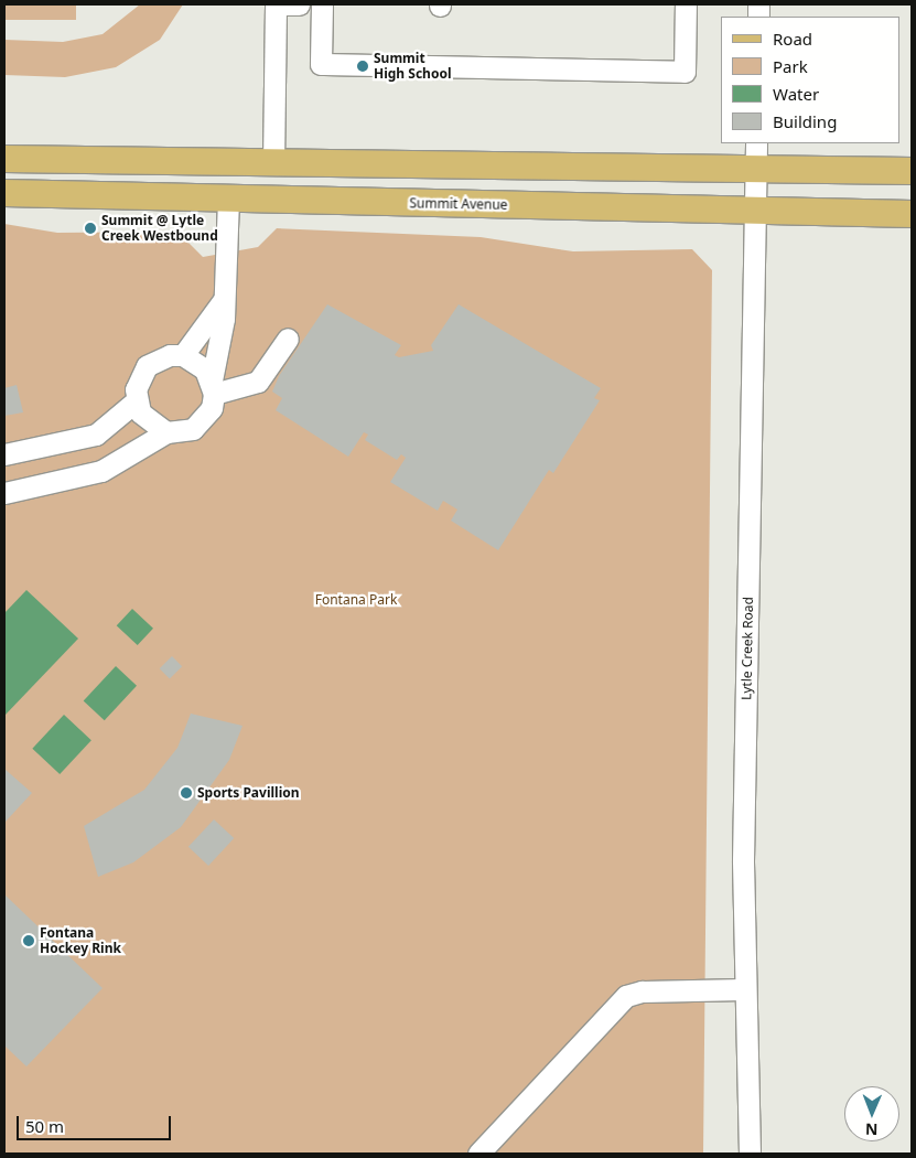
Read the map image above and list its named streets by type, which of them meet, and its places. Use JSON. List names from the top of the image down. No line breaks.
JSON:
{"streets":{"main road":["Summit Avenue"],"street":["Lytle Creek Road"]},"crossings":[["Summit Avenue","Lytle Creek Road"]],"parks":["Fontana Park"],"places":["Summit High School","Summit @ Lytle Creek Westbound","Sports Pavillion","Fontana Hockey Rink"],"legend":["Road","Park","Water","Building"],"scale_bar":"50 m","north":"bottom"}
